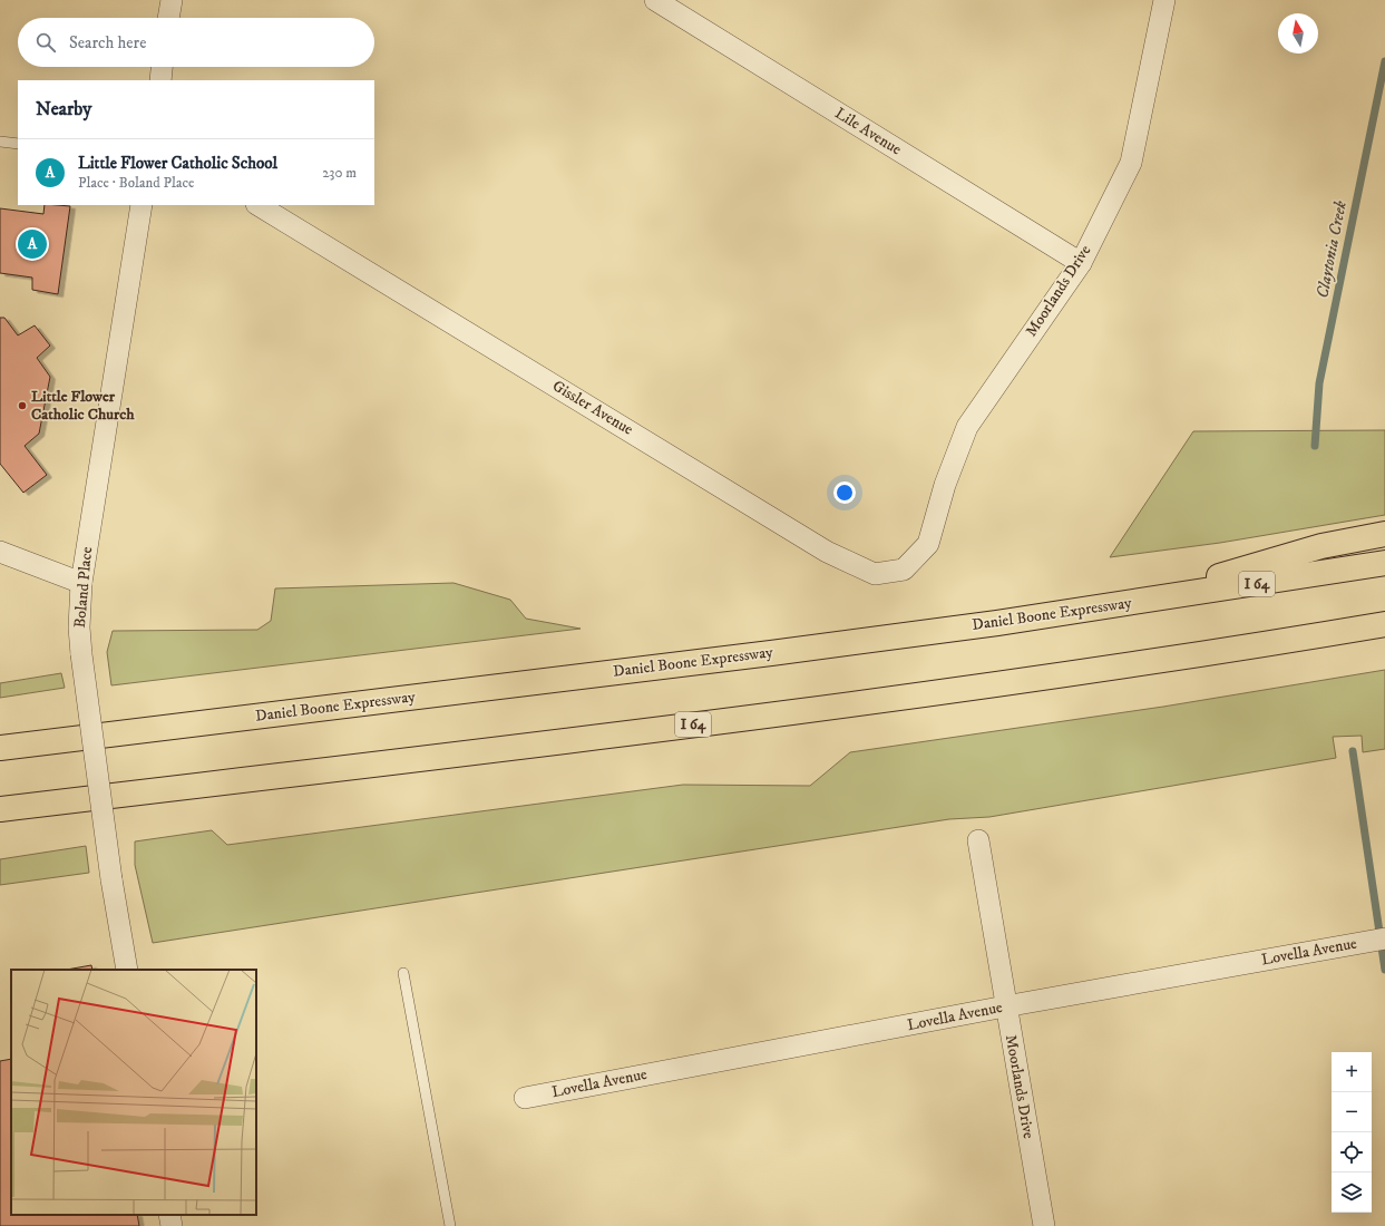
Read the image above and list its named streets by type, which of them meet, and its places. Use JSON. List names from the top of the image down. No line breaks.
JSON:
{"streets":{"highway":["I 64","Daniel Boone Expressway"],"street":["Lile Avenue","Moorlands Drive","Gissler Avenue","Boland Place","Lovella Avenue"]},"crossings":[["Lile Avenue","Moorlands Drive"],["Moorlands Drive","Gissler Avenue"],["Moorlands Drive","Lovella Avenue"]],"water":["Claytonia Creek"],"places":["Little Flower Catholic Church"],"north":"top","page":{"search":"Search here","heading":"Nearby","list":[{"mark":"A","name":"Little Flower Catholic School","note":"Place · Boland Place","value":"230 m"}],"pins":"A","map_buttons":["+","−"]}}
